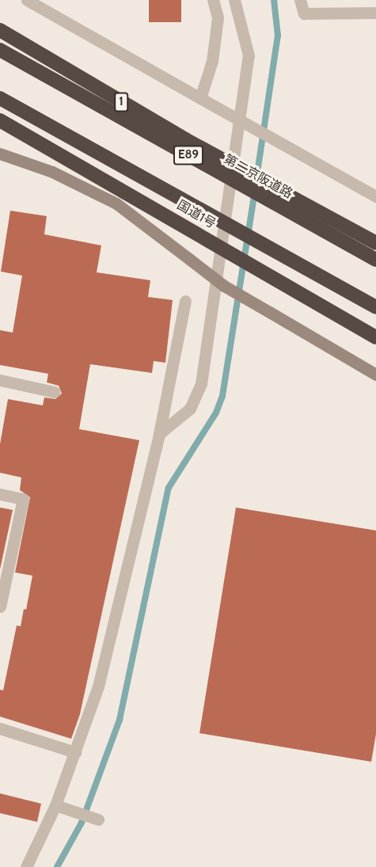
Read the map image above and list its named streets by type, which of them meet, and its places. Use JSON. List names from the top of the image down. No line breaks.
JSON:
{"streets":{"highway":["1","E89","第二京阪道路","国道1号"]}}
